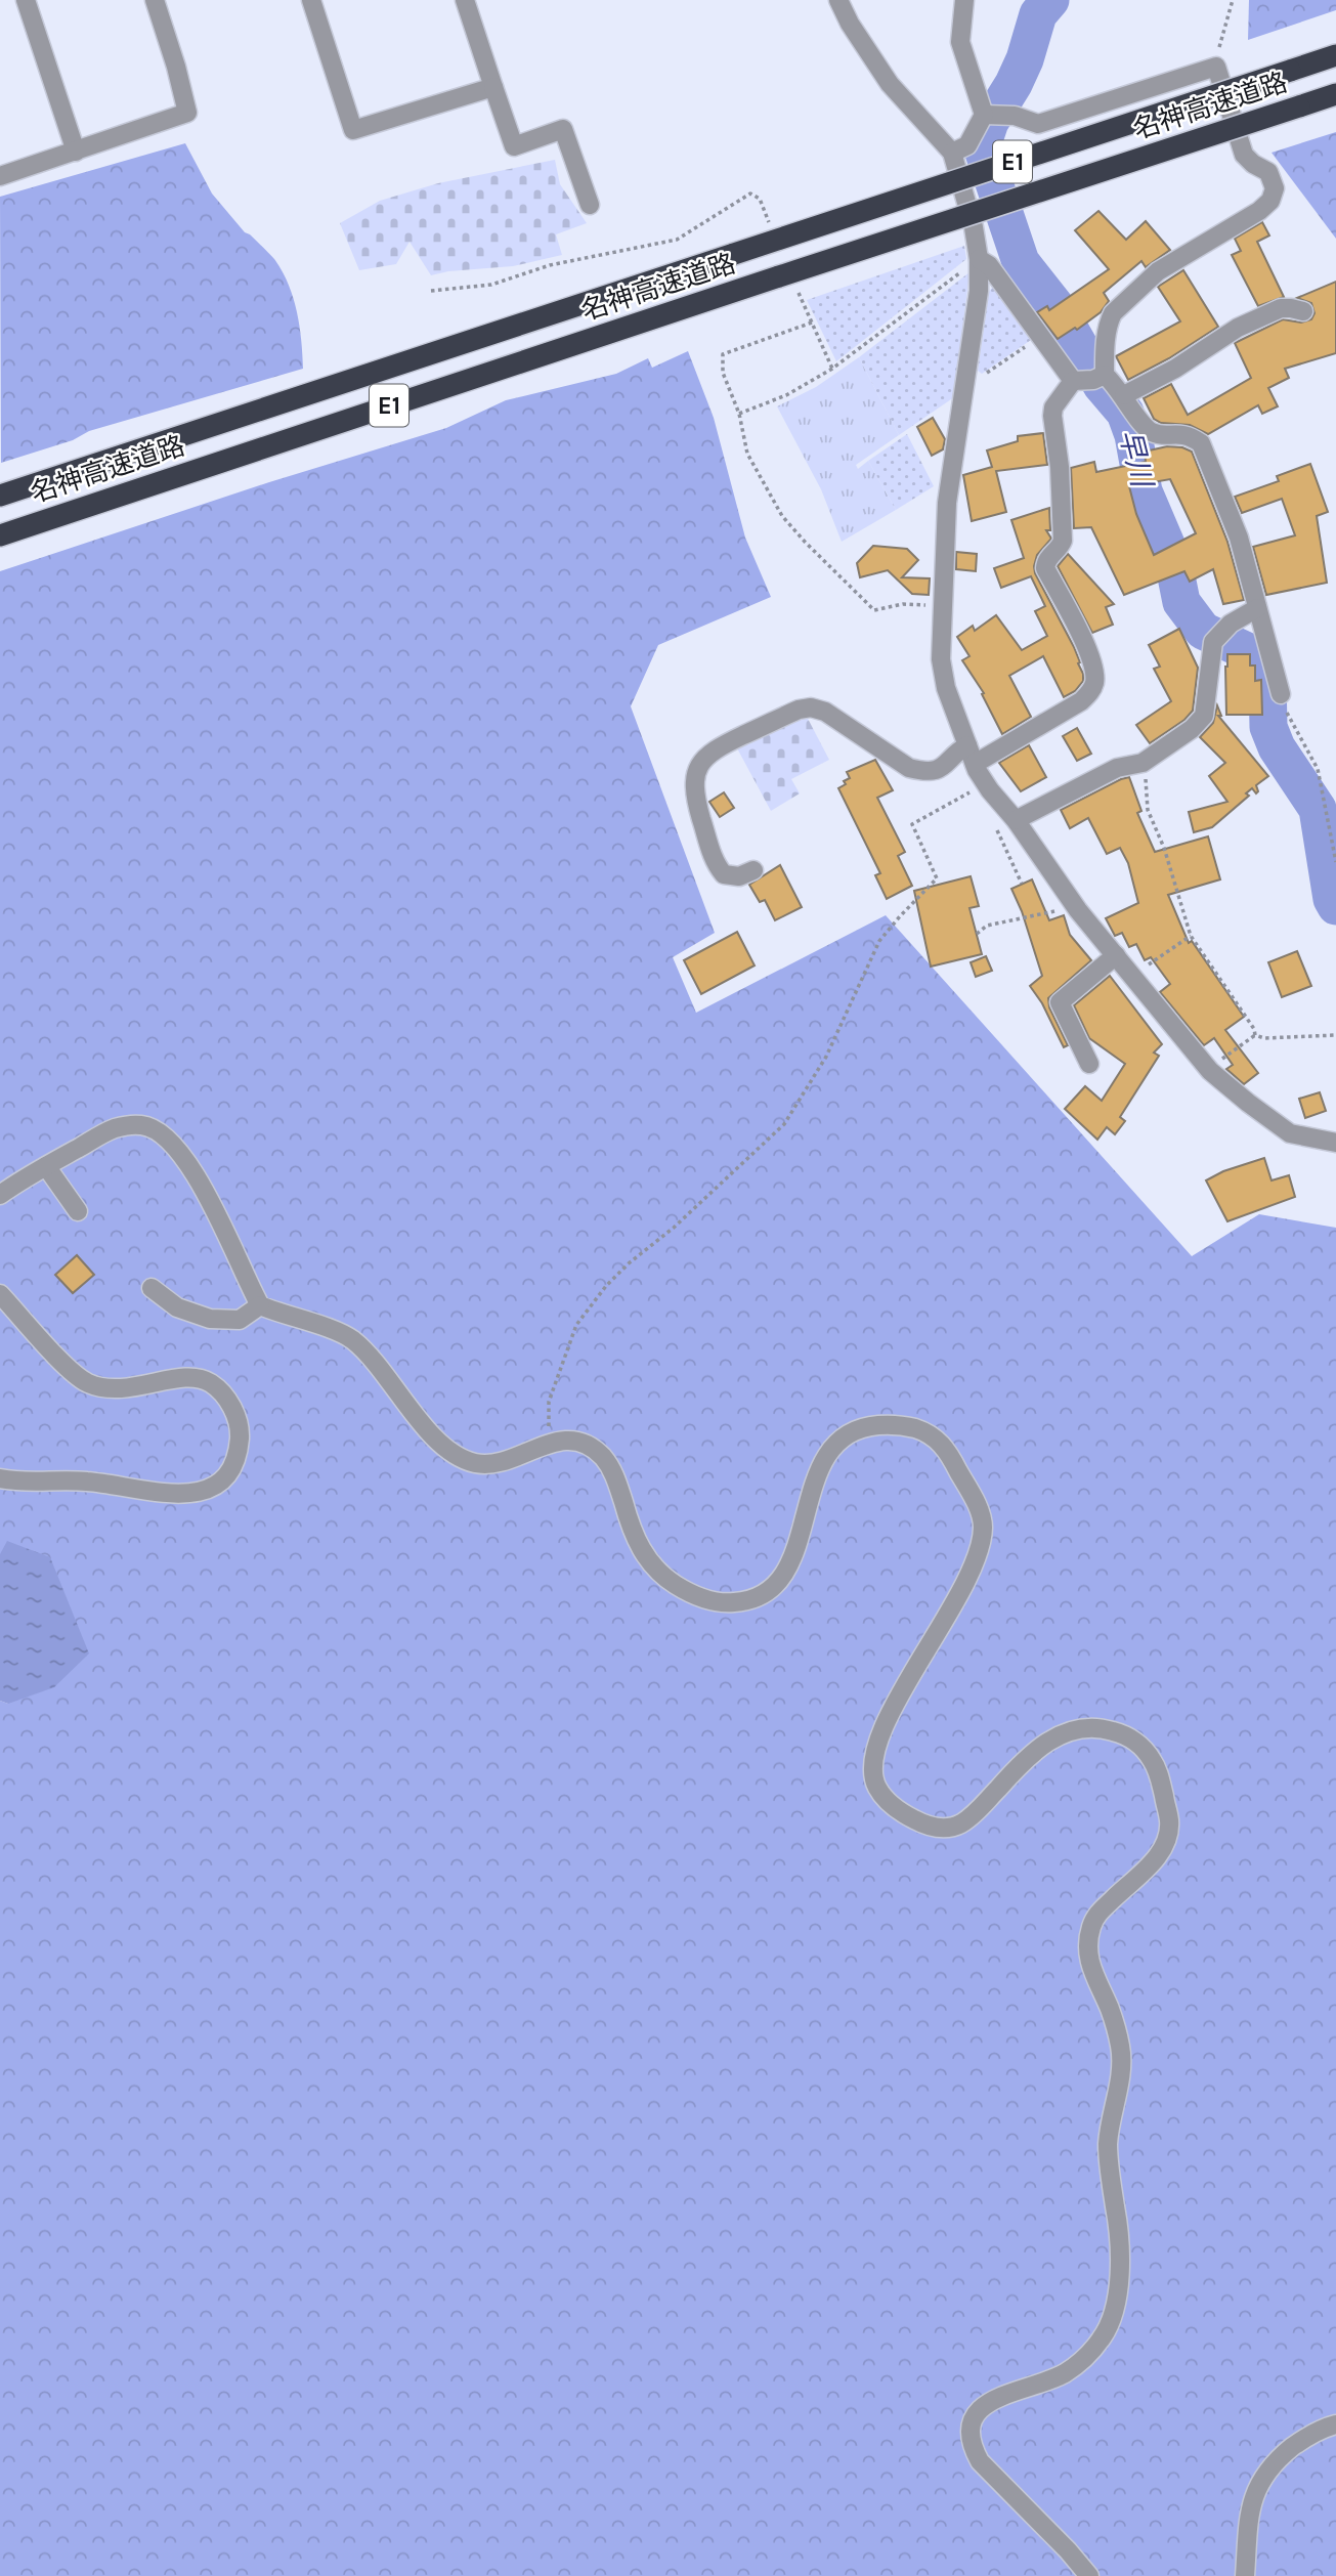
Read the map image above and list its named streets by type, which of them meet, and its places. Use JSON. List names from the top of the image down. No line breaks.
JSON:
{"streets":{"highway":["名神高速道路","E1"]},"water":["早川"]}
